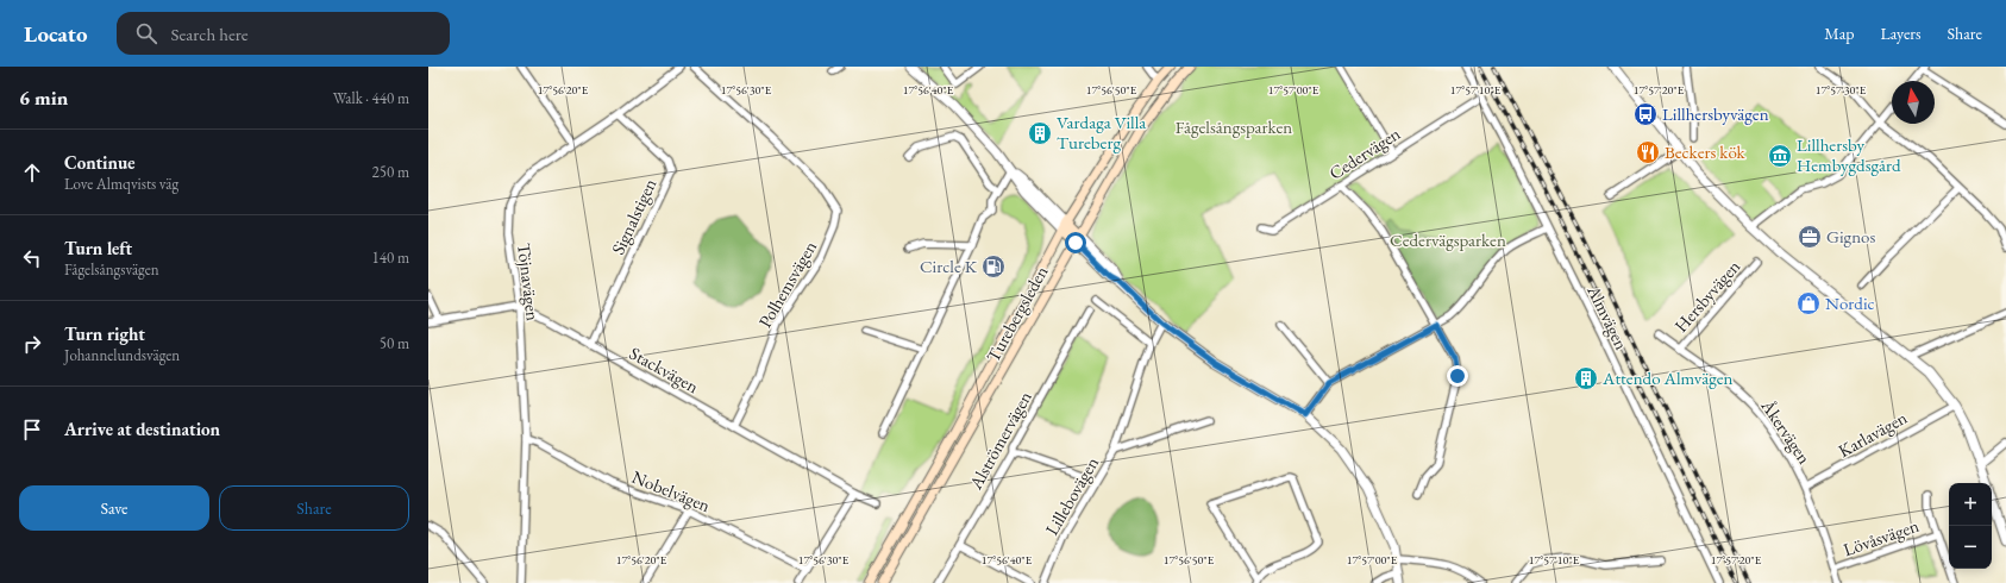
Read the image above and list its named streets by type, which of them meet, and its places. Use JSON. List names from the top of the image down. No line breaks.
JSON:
{"streets":{"main road":["Turebergsleden"],"street":["Cedervägen","Signalstigen","Töjnavägen","Polhemsvägen","Hersbyvägen","Almvägen","Stackvägen","Åkervägen","Karlavägen","Alströmervägen","Nobelvägen","Lillebovägen","Lövåsvägen"]},"crossings":[["Cedervägen","Almvägen"],["Signalstigen","Töjnavägen"],["Signalstigen","Stackvägen"],["Töjnavägen","Stackvägen"],["Töjnavägen","Nobelvägen"],["Polhemsvägen","Stackvägen"],["Hersbyvägen","Åkervägen"],["Åkervägen","Karlavägen"],["Åkervägen","Lövåsvägen"]],"parks":["Fågelsångsparken","Cedervägsparken"],"places":{"bus stop":["Lillhersbyvägen"],"building":["Vardaga Villa Tureberg","Attendo Almvägen"],"restaurant":["Beckers kök"],"museum":["Lillhersby Hembygdsgård"],"office":["Gignos"],"fuel station":["Circle K"],"shop":["Nordic"]},"north":"top","page":{"header":"Locato","search":"Search here","nav":["Map","Layers","Share"],"heading":["6 min","Walk · 440 m"],"list":[["Continue","Love Almqvists väg","250 m"],["Turn left","Fågelsångsvägen","140 m"],["Turn right","Johannelundsvägen","50 m"],"Arrive at destination"],"buttons":["Save","Share"],"map_buttons":["+","−"]},"coordinates":["17°56'20\"E","17°56'40\"E","17°56'30\"E","17°56'50\"E","17°57'00\"E","17°57'10\"E","17°57'20\"E","17°57'30\"E"]}
